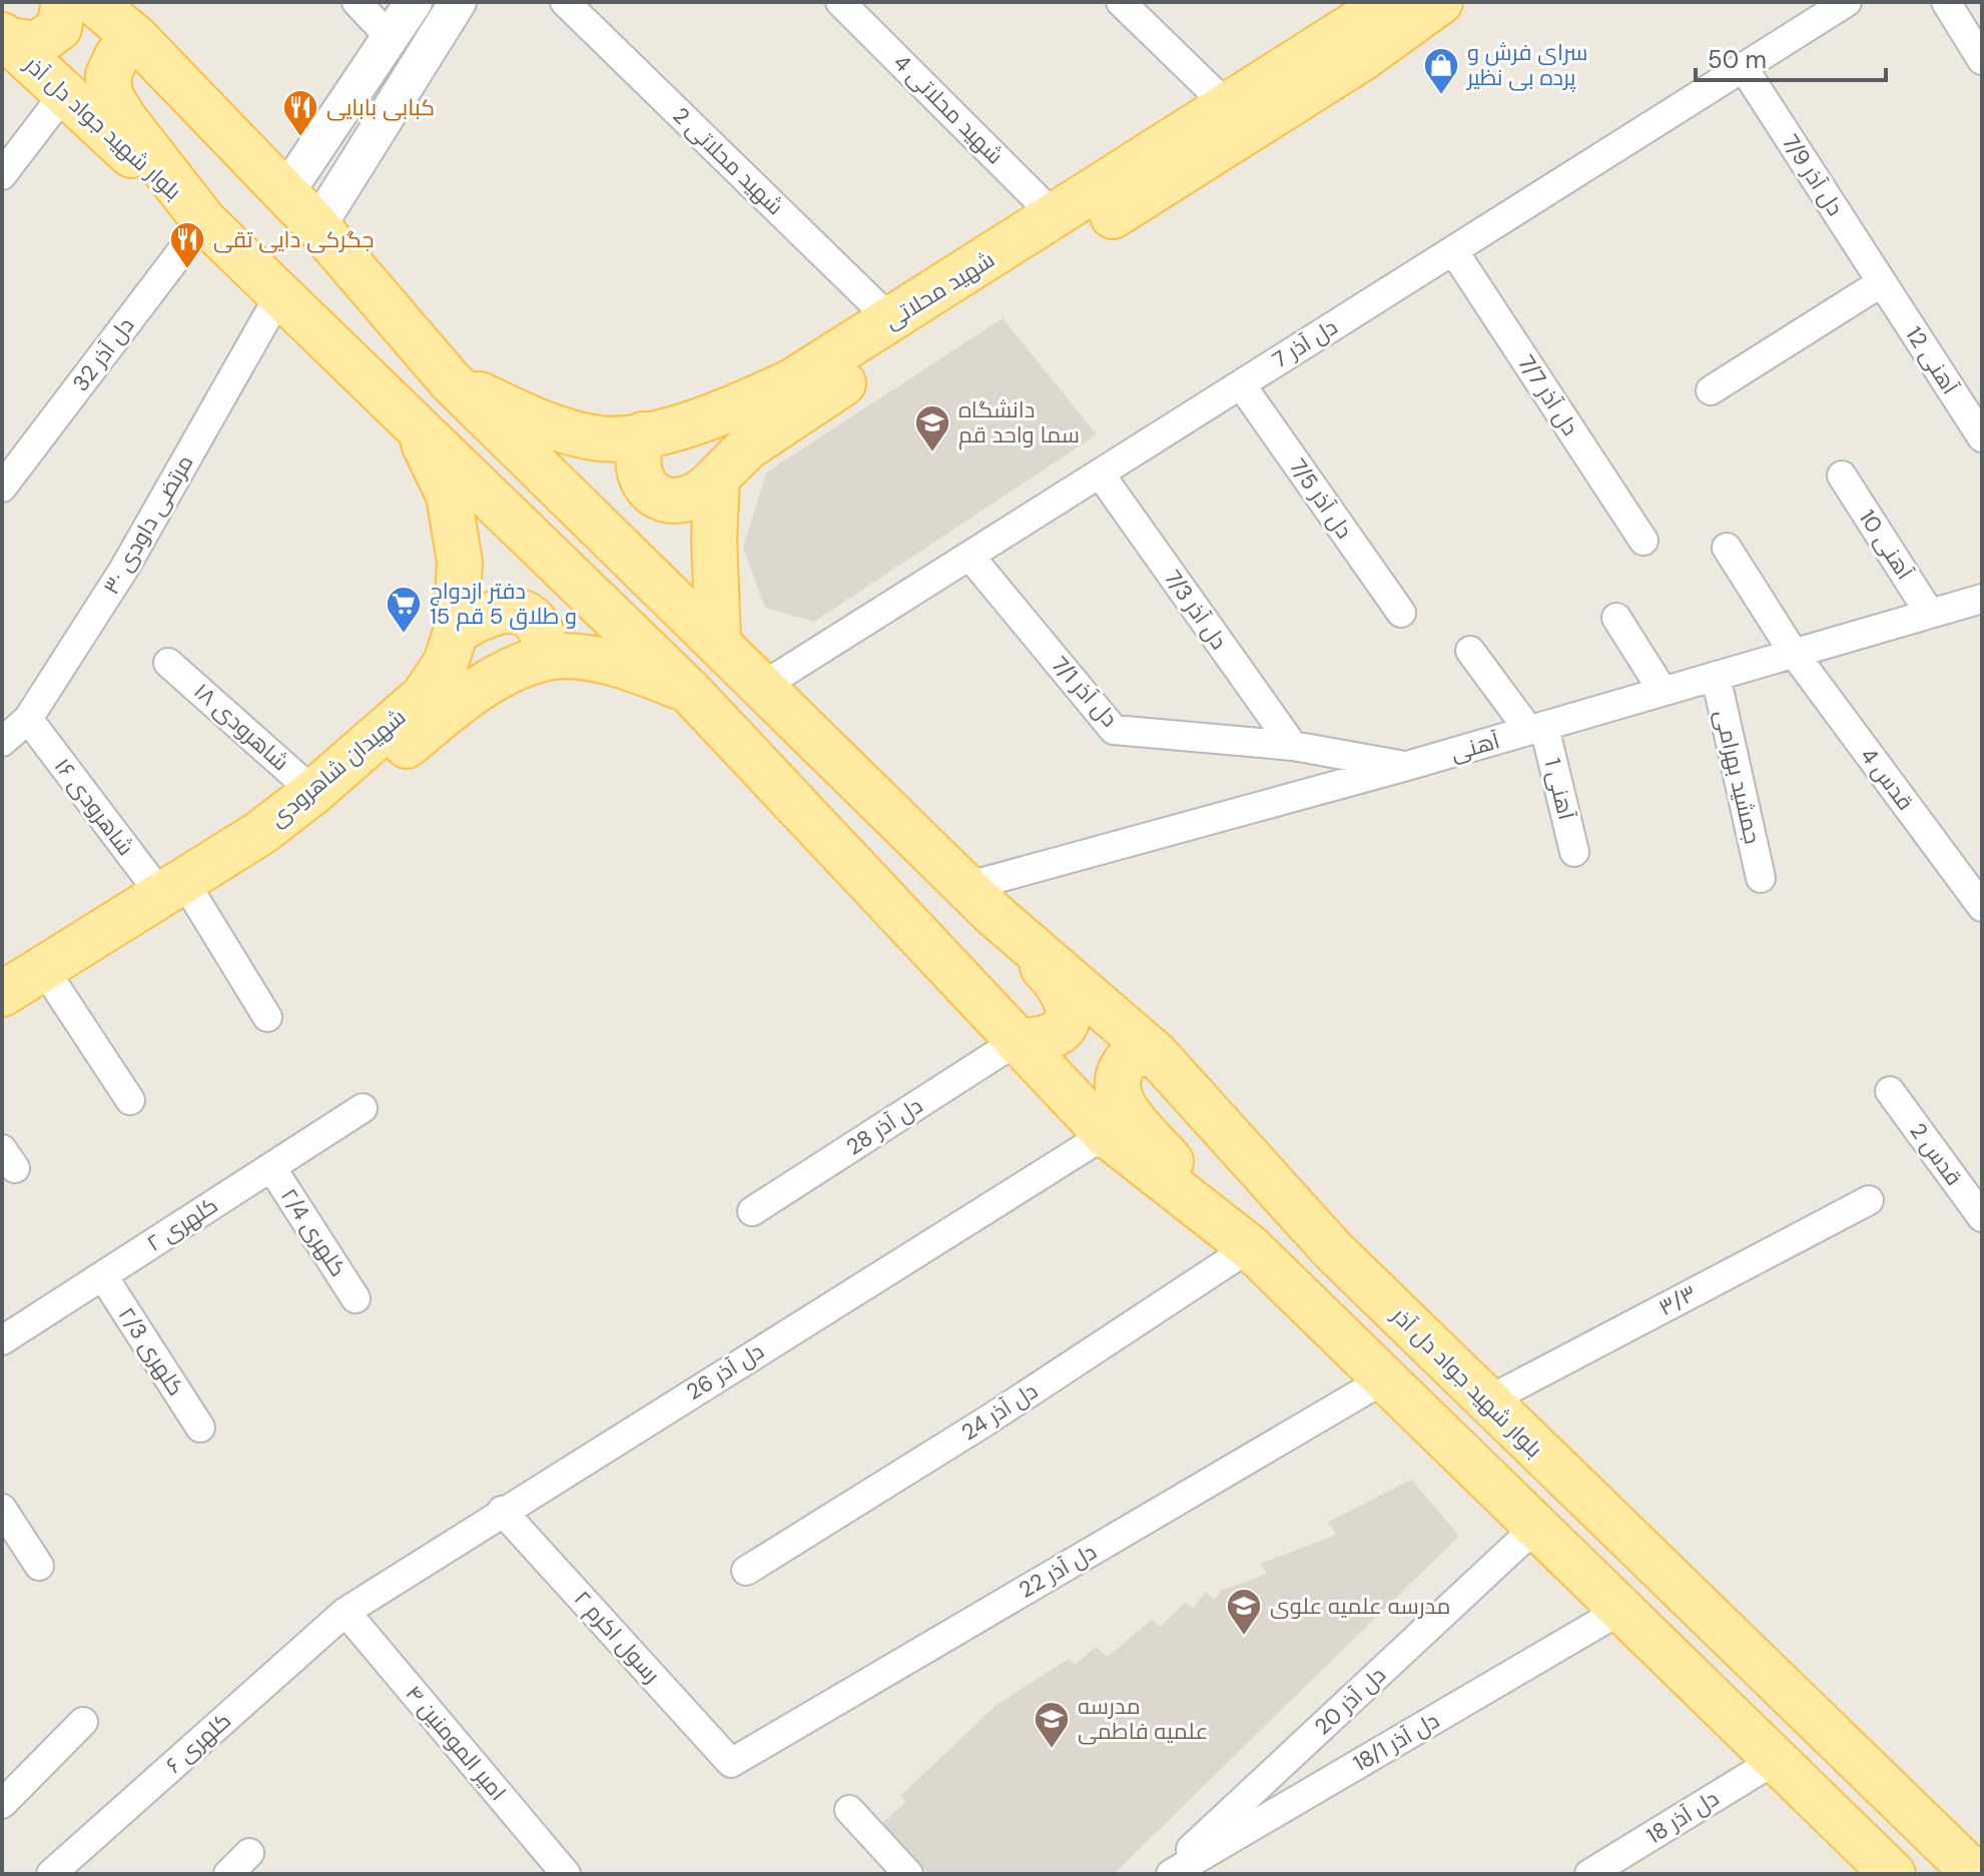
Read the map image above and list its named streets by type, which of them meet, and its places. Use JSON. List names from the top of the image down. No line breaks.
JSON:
{"streets":{"main road":["بلوار شهید جواد دل آذر","شهید محلاتی","شهیدان شاهرودی"],"street":["شهید محلاتی 4","شهید محلاتی 2","دل آذر 7/9","دل آذر 7","دل آذر 32","آهنی 12","دل آذر 7/7","دل آذر 7/5","۳۰ مرتضی داودی","آهنی 10","دل آذر 7/3","دل آذر 7/1","شاهرودی ۱۸","آهنی","جمشید بهرامی","قدس 4","آهنی 1","شاهرودی ۱۶","دل آذر 28","قدس 2","کلهری ۲","کلهری ۲/4","۳/۳","کلهری ۲/3","دل آذر 26","دل آذر 24","دل آذر 22","رسول اکرم ۲","دل آذر 20","دل آذر 18/1","کلهری ۶","امیر المومنین ۴","دل آذر 18"]},"crossings":[["شهید محلاتی 4","شهید محلاتی"],["بلوار شهید جواد دل آذر","دل آذر 32"],["بلوار شهید جواد دل آذر","آهنی"],["بلوار شهید جواد دل آذر","۳/۳"],["شهید محلاتی 2","شهید محلاتی"],["دل آذر 7/9","دل آذر 7"],["دل آذر 7/9","آهنی 12"],["دل آذر 7","دل آذر 7/7"],["دل آذر 7","دل آذر 7/5"],["دل آذر 7","دل آذر 7/3"],["دل آذر 7","دل آذر 7/1"],["۳۰ مرتضی داودی","شاهرودی ۱۶"],["آهنی 10","آهنی"],["دل آذر 7/3","دل آذر 7/1"],["دل آذر 7/1","آهنی"],["شاهرودی ۱۸","شهیدان شاهرودی"],["آهنی","جمشید بهرامی"],["آهنی","قدس 4"],["آهنی","آهنی 1"],["شهیدان شاهرودی","شاهرودی ۱۶"],["کلهری ۲","کلهری ۲/4"],["کلهری ۲","کلهری ۲/3"],["دل آذر 26","رسول اکرم ۲"],["دل آذر 26","کلهری ۶"],["دل آذر 26","امیر المومنین ۴"],["دل آذر 22","رسول اکرم ۲"],["کلهری ۶","امیر المومنین ۴"]],"places":{"shop":["سرای فرش و پرده بی نظیر"],"restaurant":["کبابی بابایی","جگرکی دایی تقی"],"school or university":["دانشگاه سما واحد قم","مدرسه علمیه علوی","مدرسه علمیه فاطمی"],"supermarket":["دفتر ازدواج 15 و طلاق 5 قم"]},"scale_bar":"50 m"}
